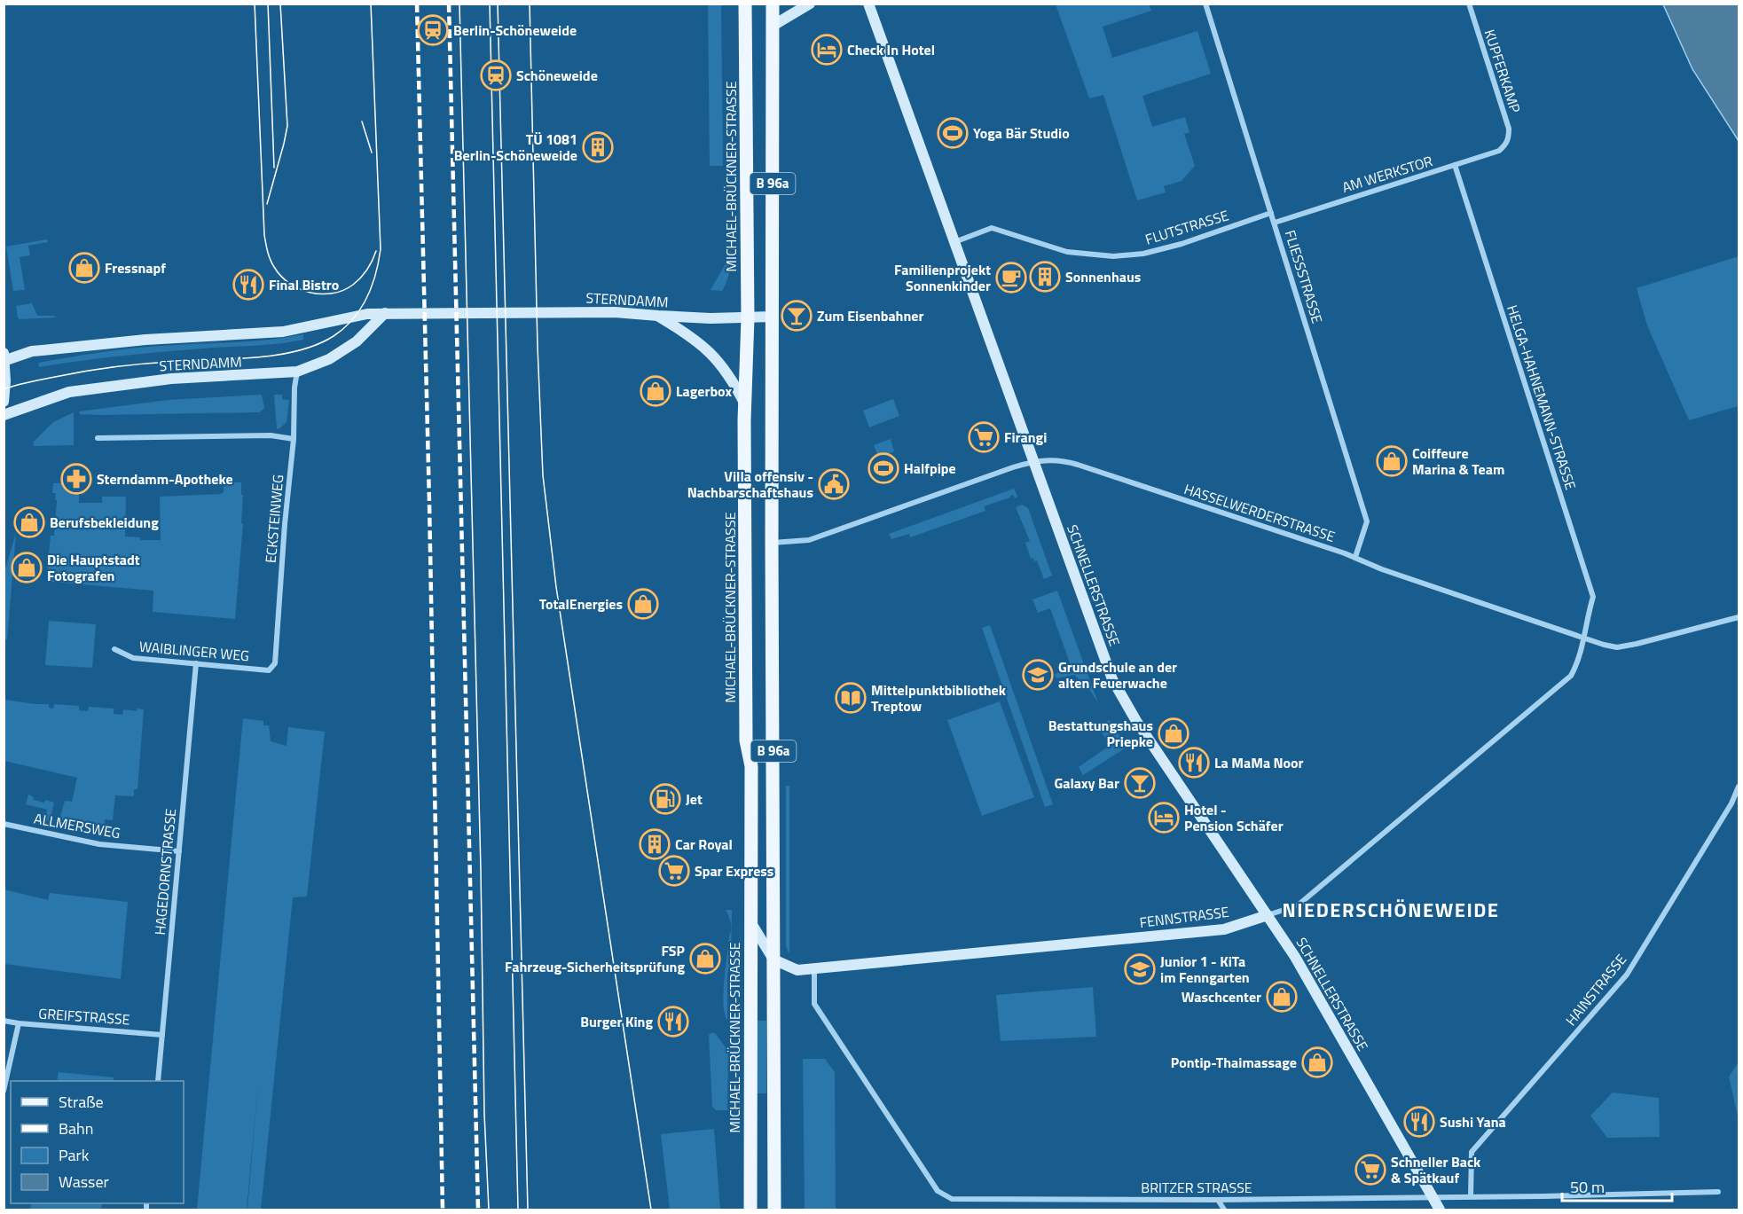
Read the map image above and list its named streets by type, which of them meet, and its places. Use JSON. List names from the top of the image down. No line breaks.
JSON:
{"streets":{"main road":["MICHAEL-BRÜCKNER-STRASSE","B 96a","STERNDAMM","SCHNELLERSTRASSE","FENNSTRASSE"],"street":["KUPFERKAMP","AM WERKSTOR","FLUTSTRASSE","FLIESSSTRASSE","HELGA-HAHNEMANN-STRASSE","HASSELWERDERSTRASSE","ECKSTEINWEG","WAIBLINGER WEG","ALLMERSWEG","HAGEDORNSTRASSE","HAINSTRASSE","GREIFSTRASSE","BRITZER STRASSE"]},"crossings":[["KUPFERKAMP","AM WERKSTOR"],["AM WERKSTOR","FLIESSSTRASSE"],["AM WERKSTOR","HELGA-HAHNEMANN-STRASSE"],["MICHAEL-BRÜCKNER-STRASSE","STERNDAMM"],["B 96a","STERNDAMM"],["B 96a","HASSELWERDERSTRASSE"],["B 96a","FENNSTRASSE"],["FLUTSTRASSE","FLIESSSTRASSE"],["FLUTSTRASSE","SCHNELLERSTRASSE"],["FLIESSSTRASSE","HASSELWERDERSTRASSE"],["STERNDAMM","ECKSTEINWEG"],["HELGA-HAHNEMANN-STRASSE","HASSELWERDERSTRASSE"],["HELGA-HAHNEMANN-STRASSE","FENNSTRASSE"],["HASSELWERDERSTRASSE","SCHNELLERSTRASSE"],["HASSELWERDERSTRASSE","FENNSTRASSE"],["ECKSTEINWEG","WAIBLINGER WEG"],["SCHNELLERSTRASSE","FENNSTRASSE"],["SCHNELLERSTRASSE","BRITZER STRASSE"],["WAIBLINGER WEG","HAGEDORNSTRASSE"],["ALLMERSWEG","HAGEDORNSTRASSE"],["HAGEDORNSTRASSE","GREIFSTRASSE"],["FENNSTRASSE","BRITZER STRASSE"],["HAINSTRASSE","BRITZER STRASSE"]],"districts":["NIEDERSCHÖNEWEIDE"],"places":{"station":["Berlin-Schöneweide","Schöneweide"],"hotel":["Check In Hotel","Hotel - Pension Schäfer"],"sports":["Yoga Bär Studio","Halfpipe"],"building":["TÜ 1081 Berlin-Schöneweide","Sonnenhaus","Car Royal"],"shop":["Fressnapf","Lagerbox","Coiffeure Marina & Team","Berufsbekleidung","Die Hauptstadt Fotografen","TotalEnergies","Bestattungshaus Priepke","FSP Fahrzeug-Sicherheitsprüfung","Waschcenter","Pontip-Thaimassage"],"cafe":["Familienprojekt Sonnenkinder"],"restaurant":["Final Bistro","La MaMa Noor","Burger King","Sushi Yana"],"bar":["Zum Eisenbahner","Galaxy Bar"],"supermarket":["Firangi","Spar Express","Schneller Back & Spätkauf"],"pharmacy":["Sterndamm-Apotheke"],"public building":["Villa offensiv - Nachbarschaftshaus"],"school or university":["Grundschule an der alten Feuerwache","Junior 1 - KiTa im Fenngarten"],"library":["Mittelpunktbibliothek Treptow"],"fuel station":["Jet"]},"legend":["Straße","Bahn","Park","Wasser"],"scale_bar":"50 m"}
